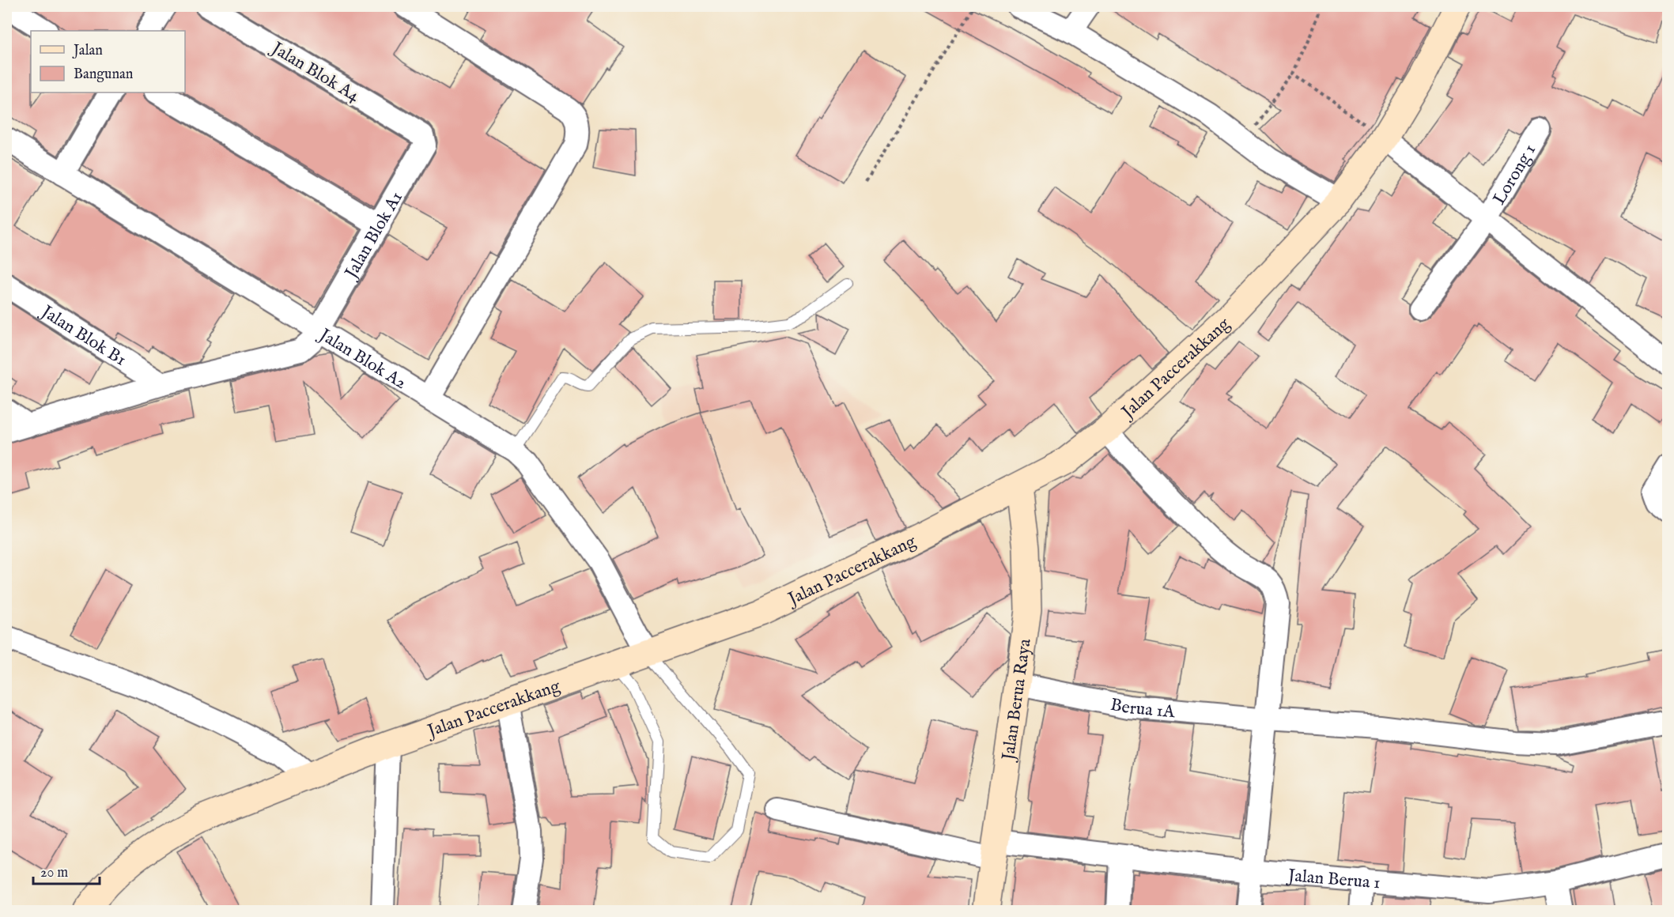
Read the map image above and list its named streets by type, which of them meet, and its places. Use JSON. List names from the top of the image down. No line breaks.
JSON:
{"streets":{"main road":["Jalan Paccerakkang","Jalan Berua Raya"],"street":["Jalan Blok A4","Lorong 1","Jalan Blok A1","Jalan Blok B1","Jalan Blok A2","Berua 1A","Jalan Berua 1"]},"crossings":[["Jalan Blok A4","Jalan Blok A1"],["Jalan Blok A1","Jalan Blok A2"],["Jalan Blok A2","Jalan Paccerakkang"],["Jalan Paccerakkang","Jalan Berua Raya"],["Jalan Berua Raya","Berua 1A"],["Jalan Berua Raya","Jalan Berua 1"]],"legend":["Jalan","Bangunan"],"scale_bar":"20 m"}
